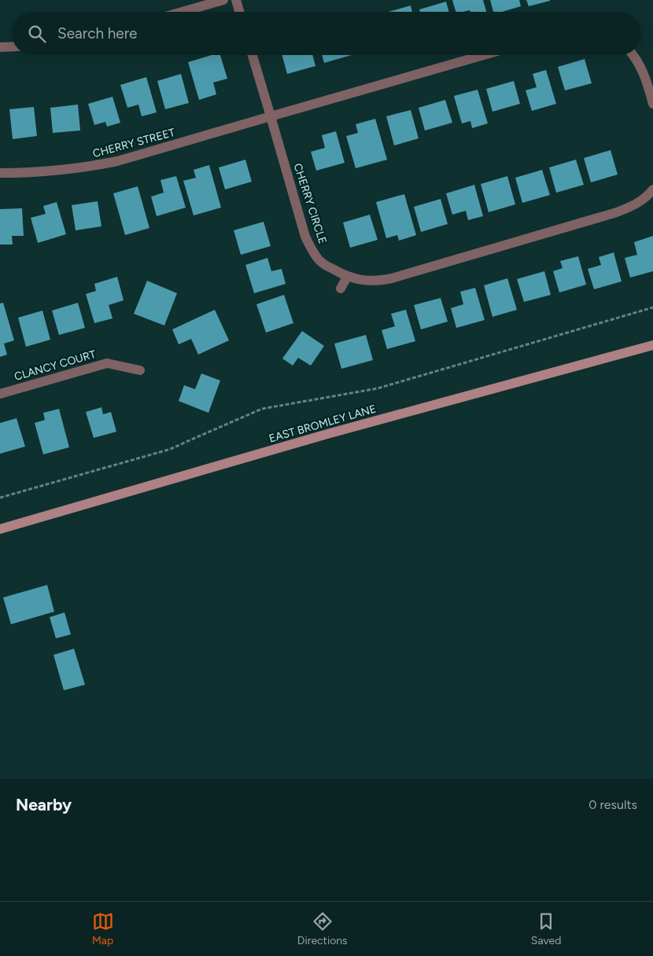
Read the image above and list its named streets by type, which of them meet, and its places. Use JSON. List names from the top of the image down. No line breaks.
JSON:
{"streets":{"main road":["EAST BROMLEY LANE"],"street":["CHERRY STREET","CHERRY CIRCLE","CLANCY COURT"]},"crossings":[["CHERRY STREET","CHERRY CIRCLE"]],"page":{"search":"Search here","heading":["Nearby","0 results"],"nav":["Map","Directions","Saved"]}}
